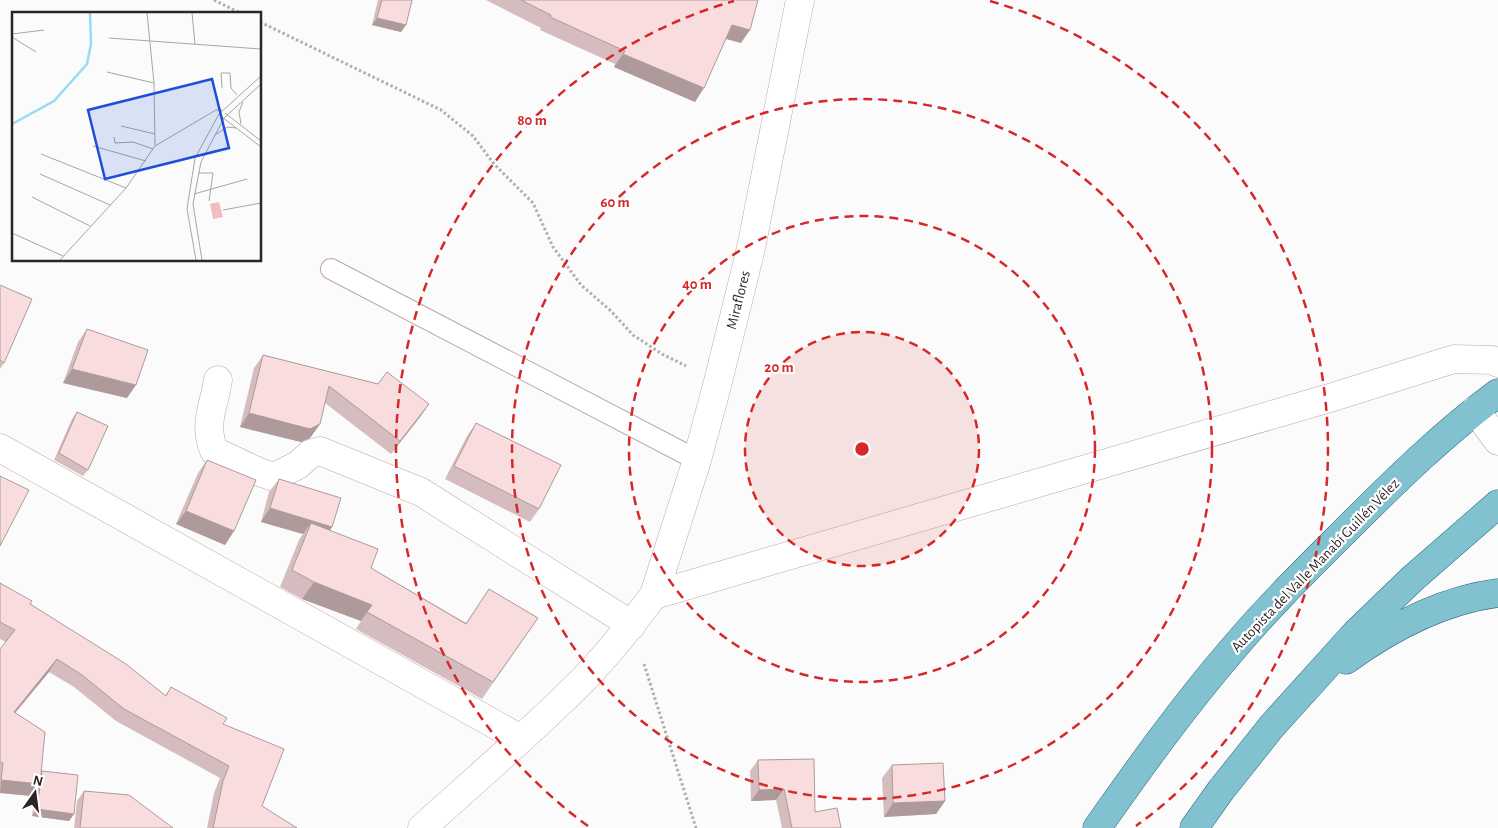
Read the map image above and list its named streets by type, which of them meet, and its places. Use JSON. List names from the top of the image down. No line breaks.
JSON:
{"streets":{"main road":["Autopista del Valle Manabí Guillén Vélez"],"street":["Miraflores"]},"north":"top","rings":["80 m","60 m","40 m","20 m"]}
